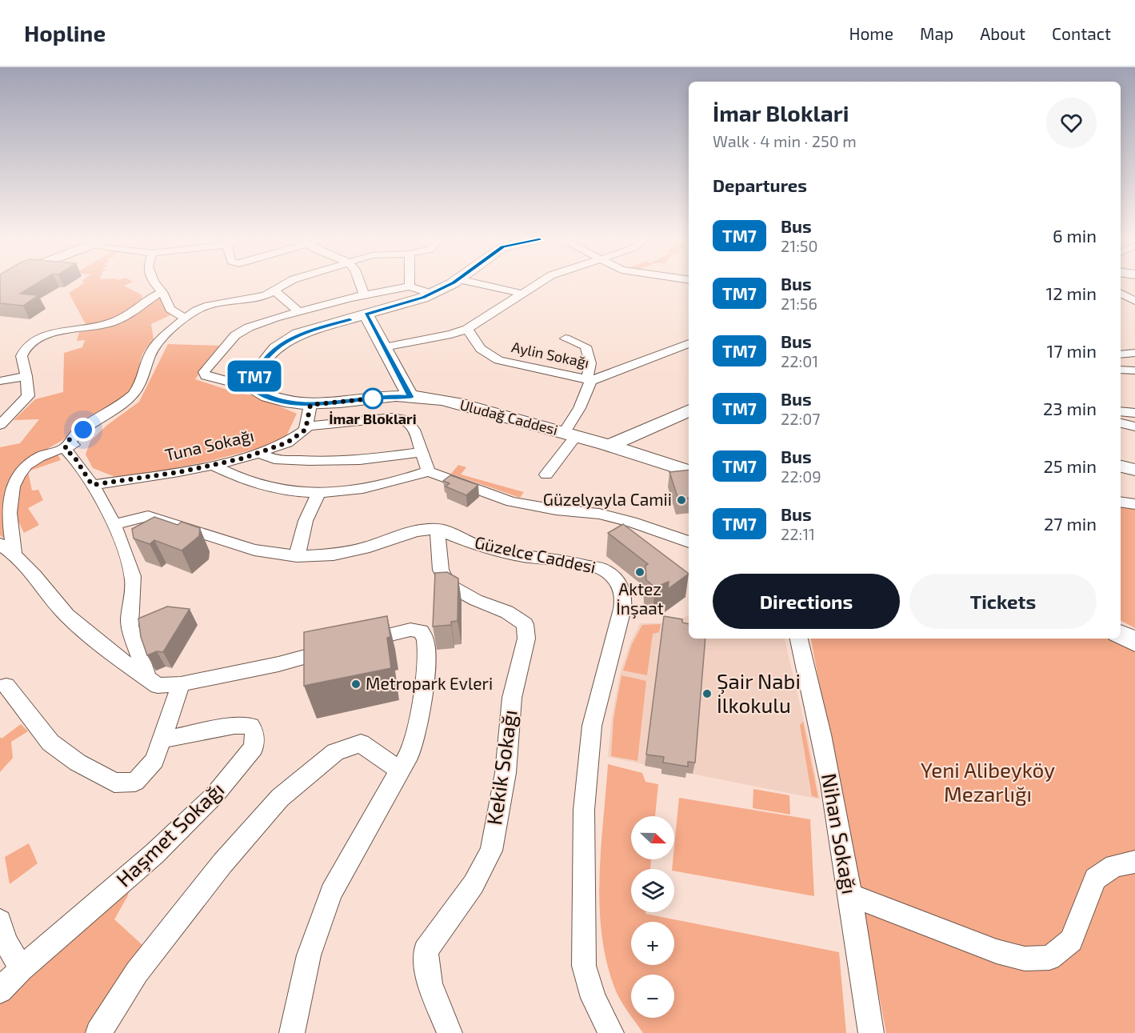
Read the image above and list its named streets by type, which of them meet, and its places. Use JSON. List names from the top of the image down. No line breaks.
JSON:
{"streets":{"main road":["Uludağ Caddesi"],"street":["Aylin Sokağı","Tuna Sokağı","Güzelce Caddesi","Kekik Sokağı","Nihan Sokağı","Haşmet Sokağı"]},"crossings":[["Güzelce Caddesi","Kekik Sokağı"]],"parks":["Yeni Alibeyköy Mezarlığı"],"places":["İmar Bloklari","Güzelyayla Camii","Aktez İnşaat","Metropark Evleri","Şair Nabi İlkokulu"],"lines":["bus line TM7"],"north":"right","page":{"header":"Hopline","nav":["Home","Map","About","Contact"],"on_map":"TM7","heading":[["İmar Bloklari","Walk · 4 min · 250 m"],"Departures"],"list":[{"mark":"TM7","name":"Bus","note":"21:50","value":"6 min"},{"mark":"TM7","name":"Bus","note":"21:56","value":"12 min"},{"mark":"TM7","name":"Bus","note":"22:01","value":"17 min"},{"mark":"TM7","name":"Bus","note":"22:07","value":"23 min"},{"mark":"TM7","name":"Bus","note":"22:09","value":"25 min"},{"mark":"TM7","name":"Bus","note":"22:11","value":"27 min"}],"buttons":["Directions","Tickets"],"map_buttons":["+","−"]}}
